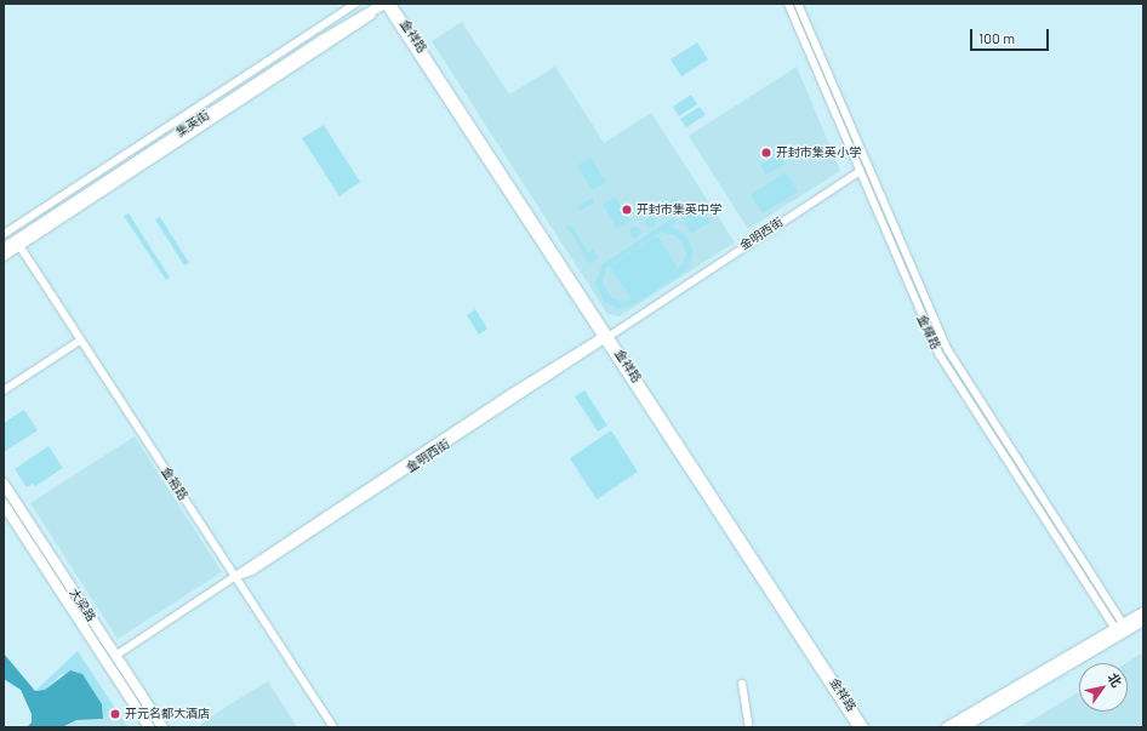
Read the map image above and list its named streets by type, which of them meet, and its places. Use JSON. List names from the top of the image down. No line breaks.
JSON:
{"streets":{"main road":["集英街","大梁路"],"street":["金祥路","金明西街","金耀路","金裕路"]},"crossings":[["金祥路","集英街"],["金祥路","金明西街"],["集英街","金裕路"],["金明西街","金耀路"],["金明西街","金裕路"],["金明西街","大梁路"]],"places":["开封市集英小学","开封市集英中学","开元名都大酒店"],"scale_bar":"100 m","north":"top right"}
